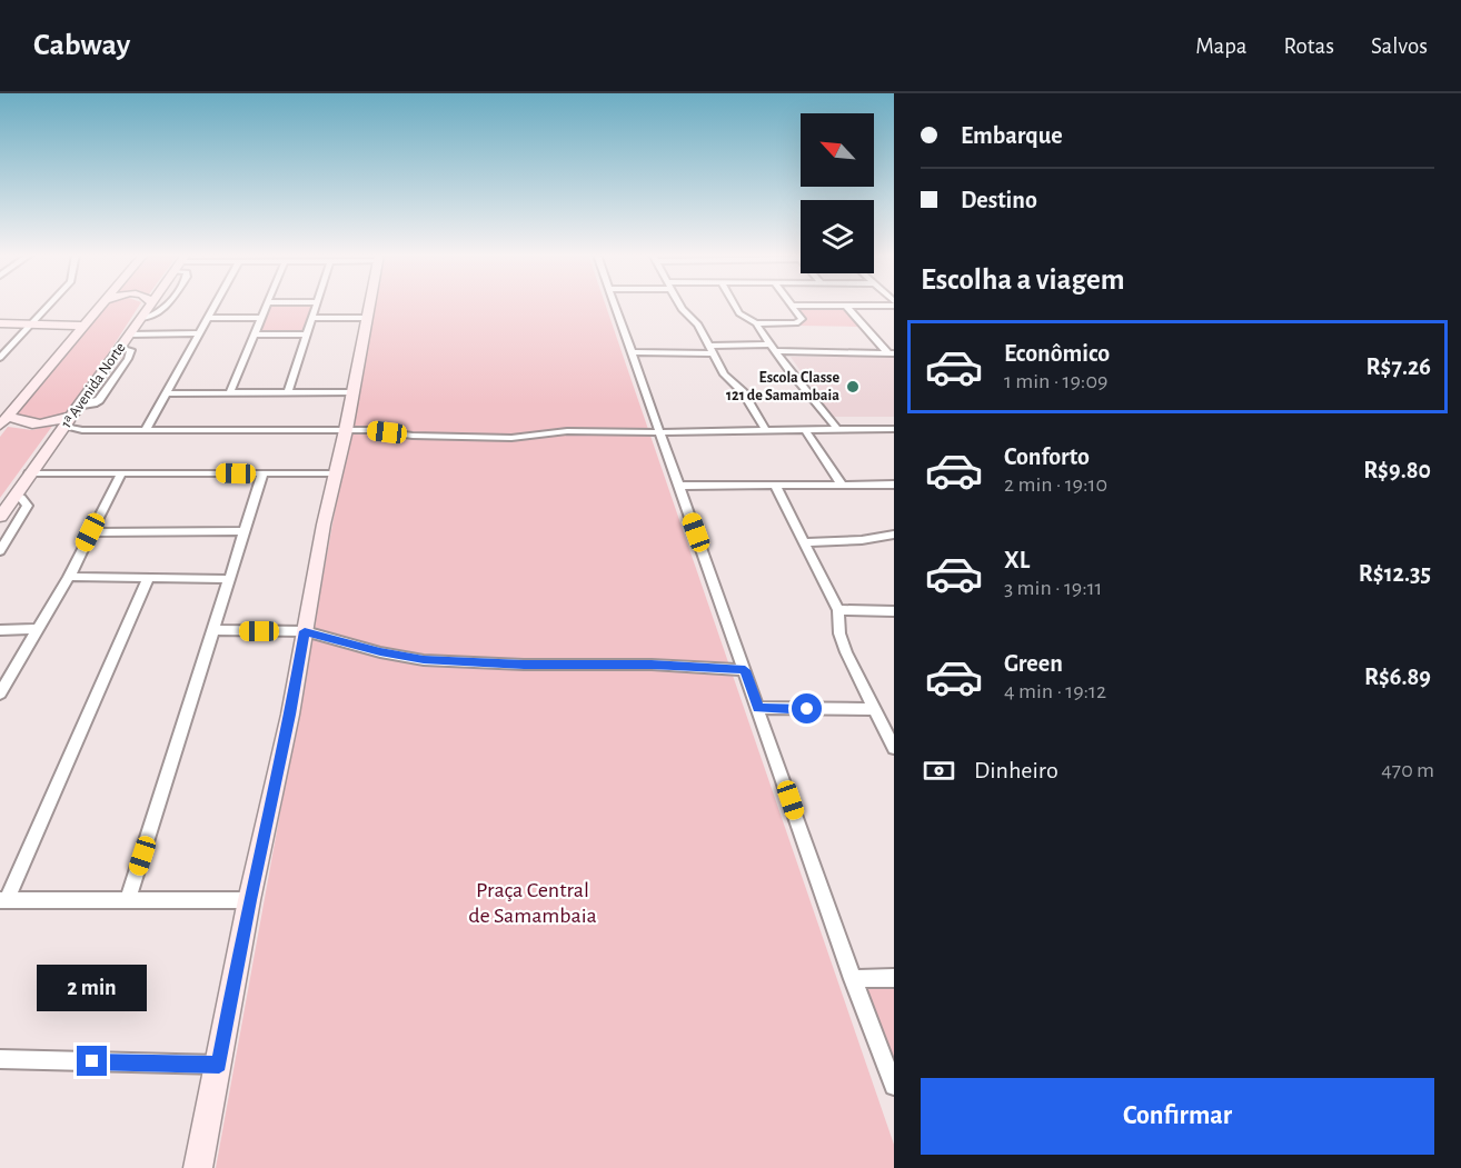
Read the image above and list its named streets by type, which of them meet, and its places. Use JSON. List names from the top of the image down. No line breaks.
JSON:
{"streets":{"main road":["1ᵃ Avenida Norte"]},"parks":["Praça Central de Samambaia"],"places":["Escola Classe 121 de Samambaia"],"north":"top left","page":{"header":"Cabway","nav":["Mapa","Rotas","Salvos"],"banner":["Embarque","Destino"],"heading":"Escolha a viagem","list":[{"name":"Econômico","note":"1 min · 19:09","value":"R$7.26"},{"name":"Conforto","note":"2 min · 19:10","value":"R$9.80"},{"name":"XL","note":"3 min · 19:11","value":"R$12.35"},{"name":"Green","note":"4 min · 19:12","value":"R$6.89"}],"pay":["Dinheiro","470 m"],"bubble":"2 min","buttons":"Confirmar"}}
